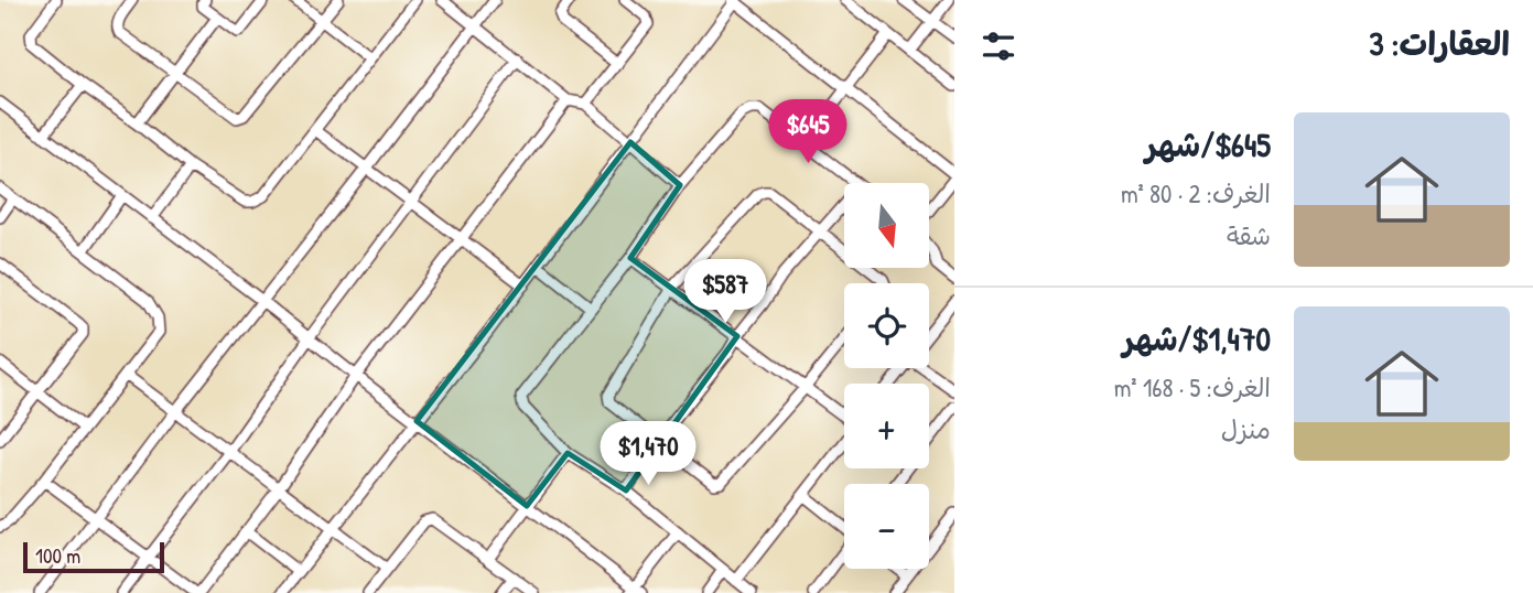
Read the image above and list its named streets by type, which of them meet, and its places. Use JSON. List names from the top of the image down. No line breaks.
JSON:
{"scale_bar":"100 m","north":"bottom","page":{"heading":"العقارات: 3","list":[{"name":"$645/شهر","note":"الغرف: 2 · 80 m² · شقة"},{"name":"$1,470/شهر","note":"الغرف: 5 · 168 m² · منزل"}],"price":["$645","$587","$1,470"],"map_buttons":["+","−"],"scale":"100 m"}}
